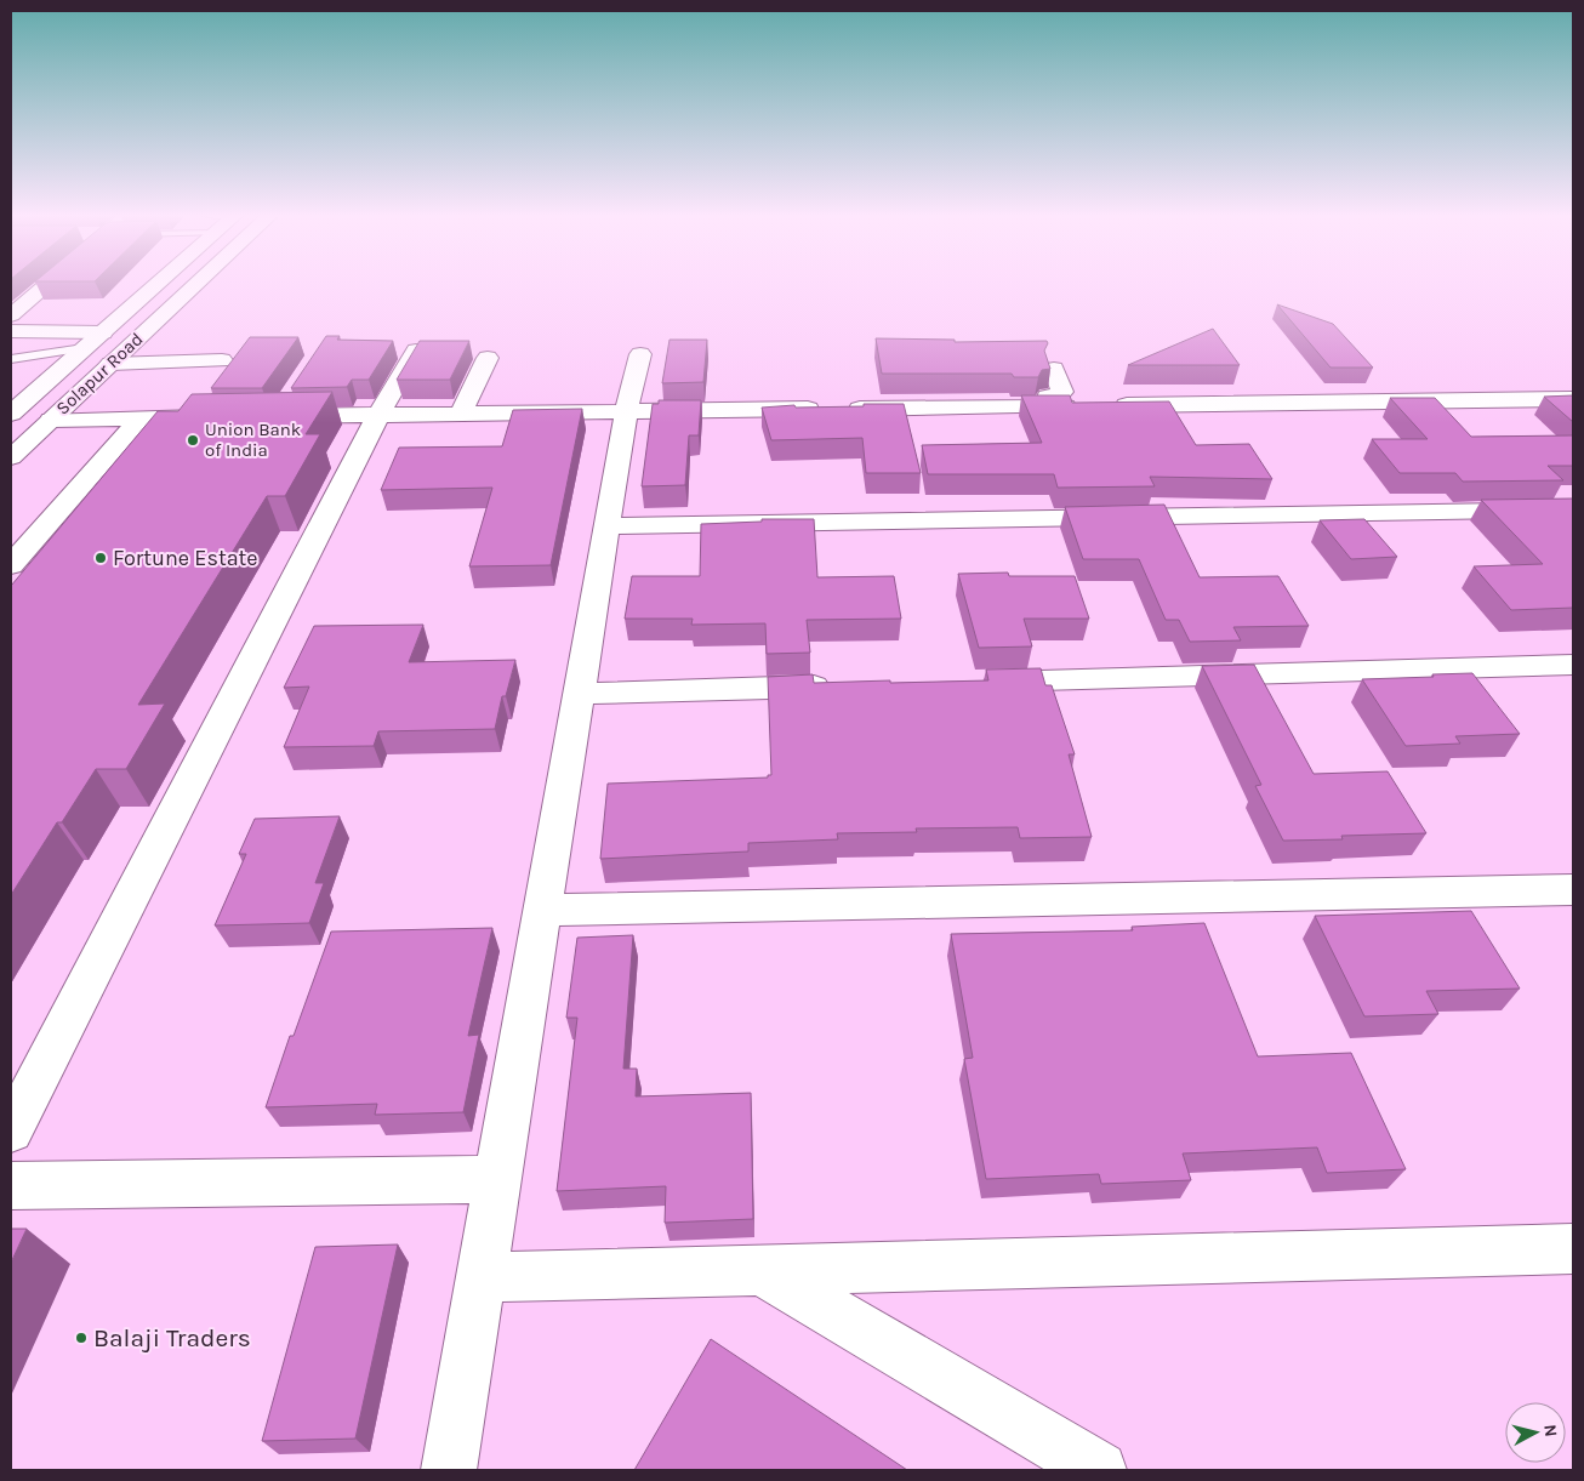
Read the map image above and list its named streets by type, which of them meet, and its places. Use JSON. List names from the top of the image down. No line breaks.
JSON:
{"streets":{"main road":["Solapur Road"]},"places":["Union Bank of India","Fortune Estate","Balaji Traders"],"north":"right"}
